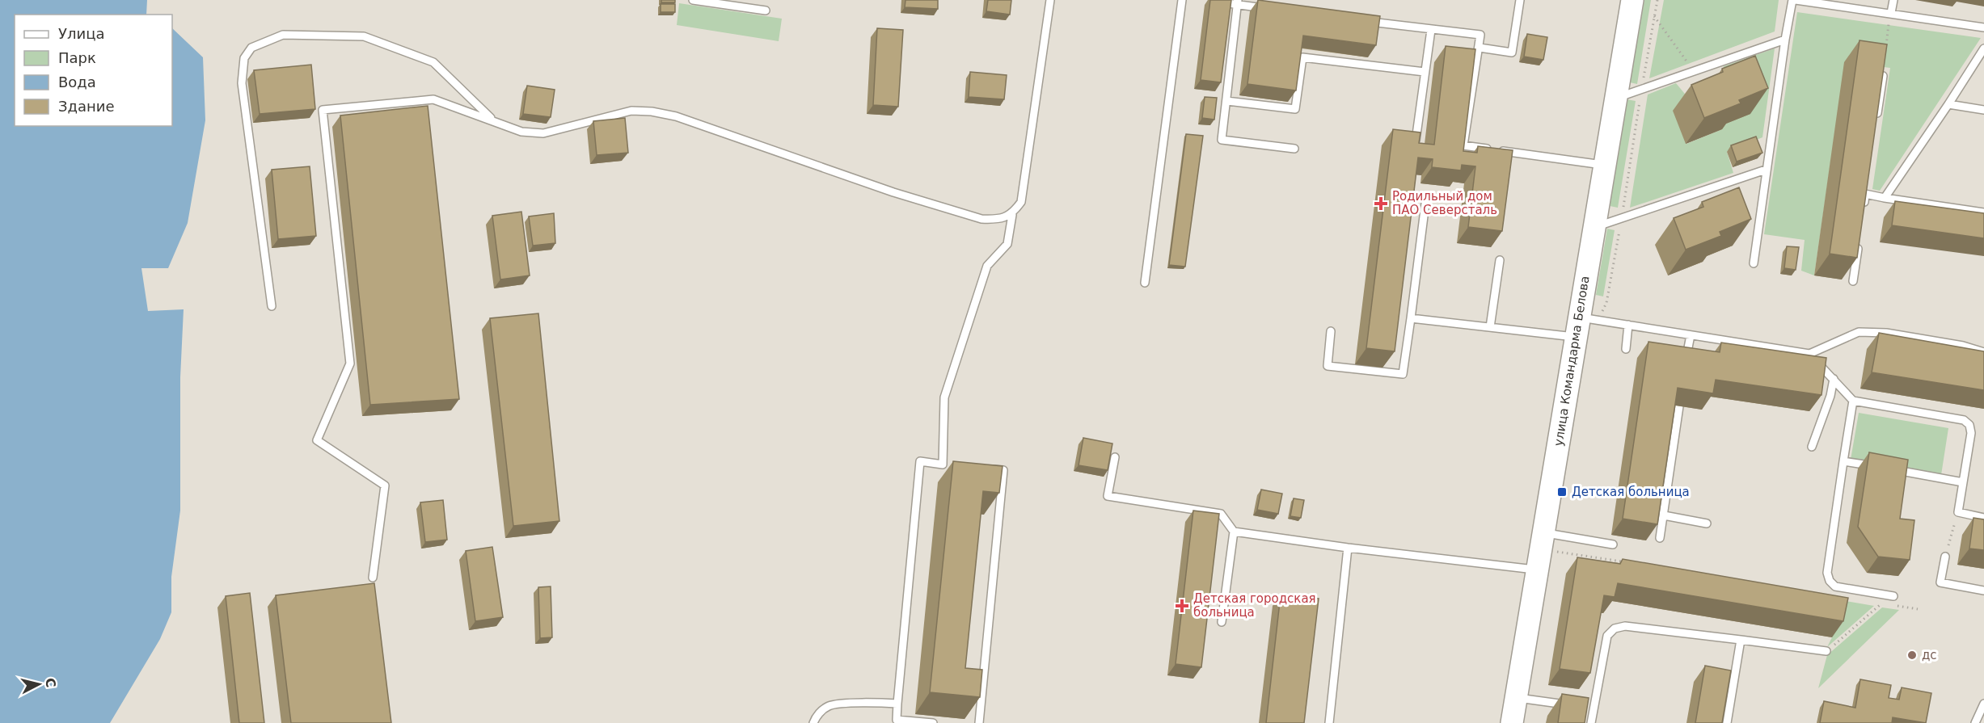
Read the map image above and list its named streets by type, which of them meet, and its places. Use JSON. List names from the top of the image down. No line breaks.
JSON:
{"streets":{"main road":["улица Командарма Белова"]},"places":{"health":["Родильный дом ПАО Северсталь","Детская городская больница"],"transit":["Детская больница"],"other":["дс"]},"legend":["Улица","Парк","Вода","Здание"],"north":"right"}
